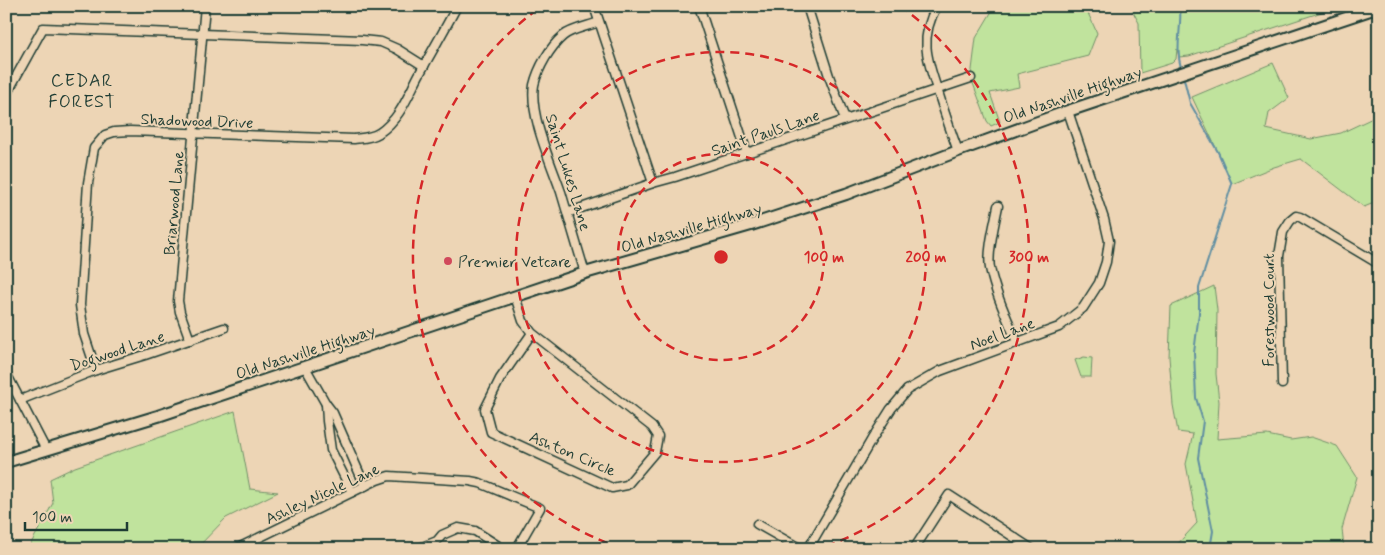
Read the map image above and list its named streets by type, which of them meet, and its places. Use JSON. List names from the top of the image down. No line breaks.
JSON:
{"streets":{"main road":["Old Nashville Highway"],"street":["Shadowood Drive","Saint Pauls Lane","Saint Lukes Lane","Briarwood Lane","Forestwood Court","Noel Lane","Dogwood Lane","Ashton Circle","Ashley Nicole Lane"]},"crossings":[["Old Nashville Highway","Saint Lukes Lane"],["Old Nashville Highway","Noel Lane"],["Old Nashville Highway","Ashton Circle"],["Shadowood Drive","Briarwood Lane"],["Shadowood Drive","Dogwood Lane"],["Saint Pauls Lane","Saint Lukes Lane"],["Briarwood Lane","Dogwood Lane"]],"districts":["CEDAR FOREST"],"places":["Premier Vetcare"],"scale_bar":"100 m","rings":["100 m","200 m","300 m"]}
